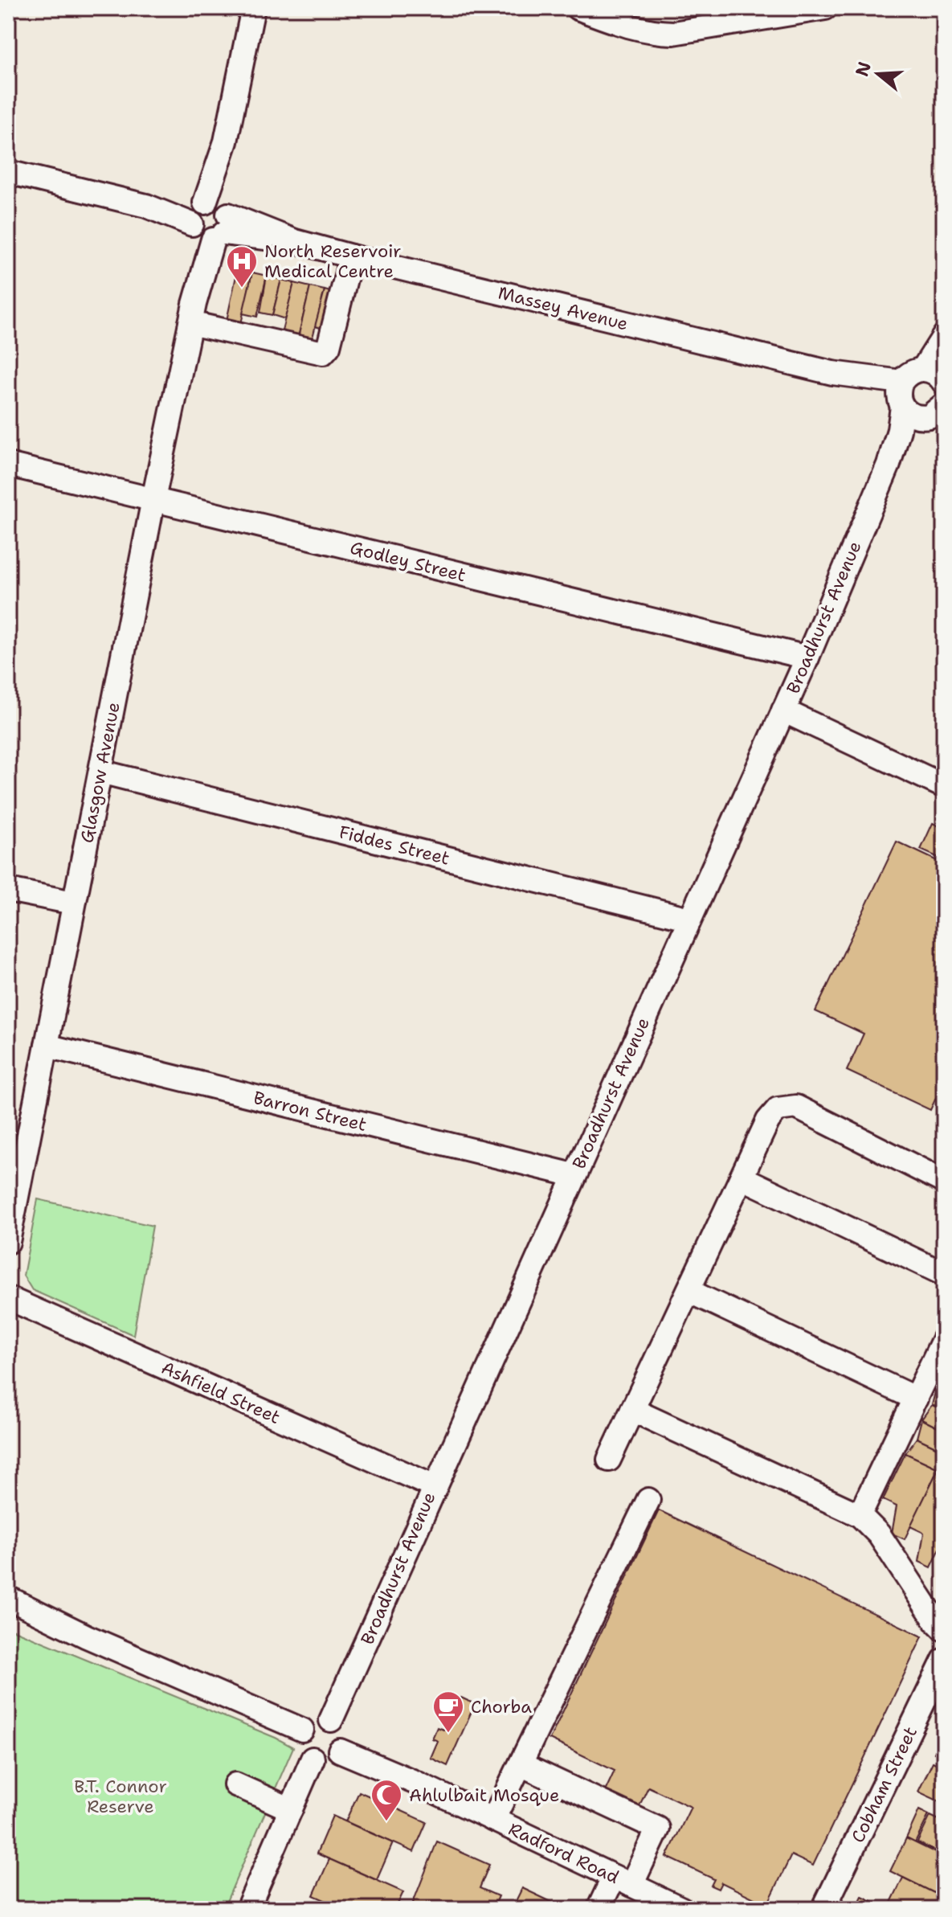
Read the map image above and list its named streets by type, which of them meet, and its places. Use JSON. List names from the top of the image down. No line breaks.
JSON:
{"streets":{"street":["Massey Avenue","Godley Street","Broadhurst Avenue","Glasgow Avenue","Fiddes Street","Barron Street","Ashfield Street","Cobham Street","Radford Road"]},"crossings":[["Massey Avenue","Broadhurst Avenue"],["Massey Avenue","Glasgow Avenue"],["Godley Street","Broadhurst Avenue"],["Godley Street","Glasgow Avenue"],["Broadhurst Avenue","Fiddes Street"],["Broadhurst Avenue","Barron Street"],["Broadhurst Avenue","Ashfield Street"],["Broadhurst Avenue","Radford Road"],["Glasgow Avenue","Fiddes Street"],["Glasgow Avenue","Barron Street"]],"parks":["B.T. Connor Reserve"],"places":{"hospital":["North Reservoir Medical Centre"],"cafe":["Chorba"],"mosque":["Ahlulbait Mosque"]},"north":"left"}
